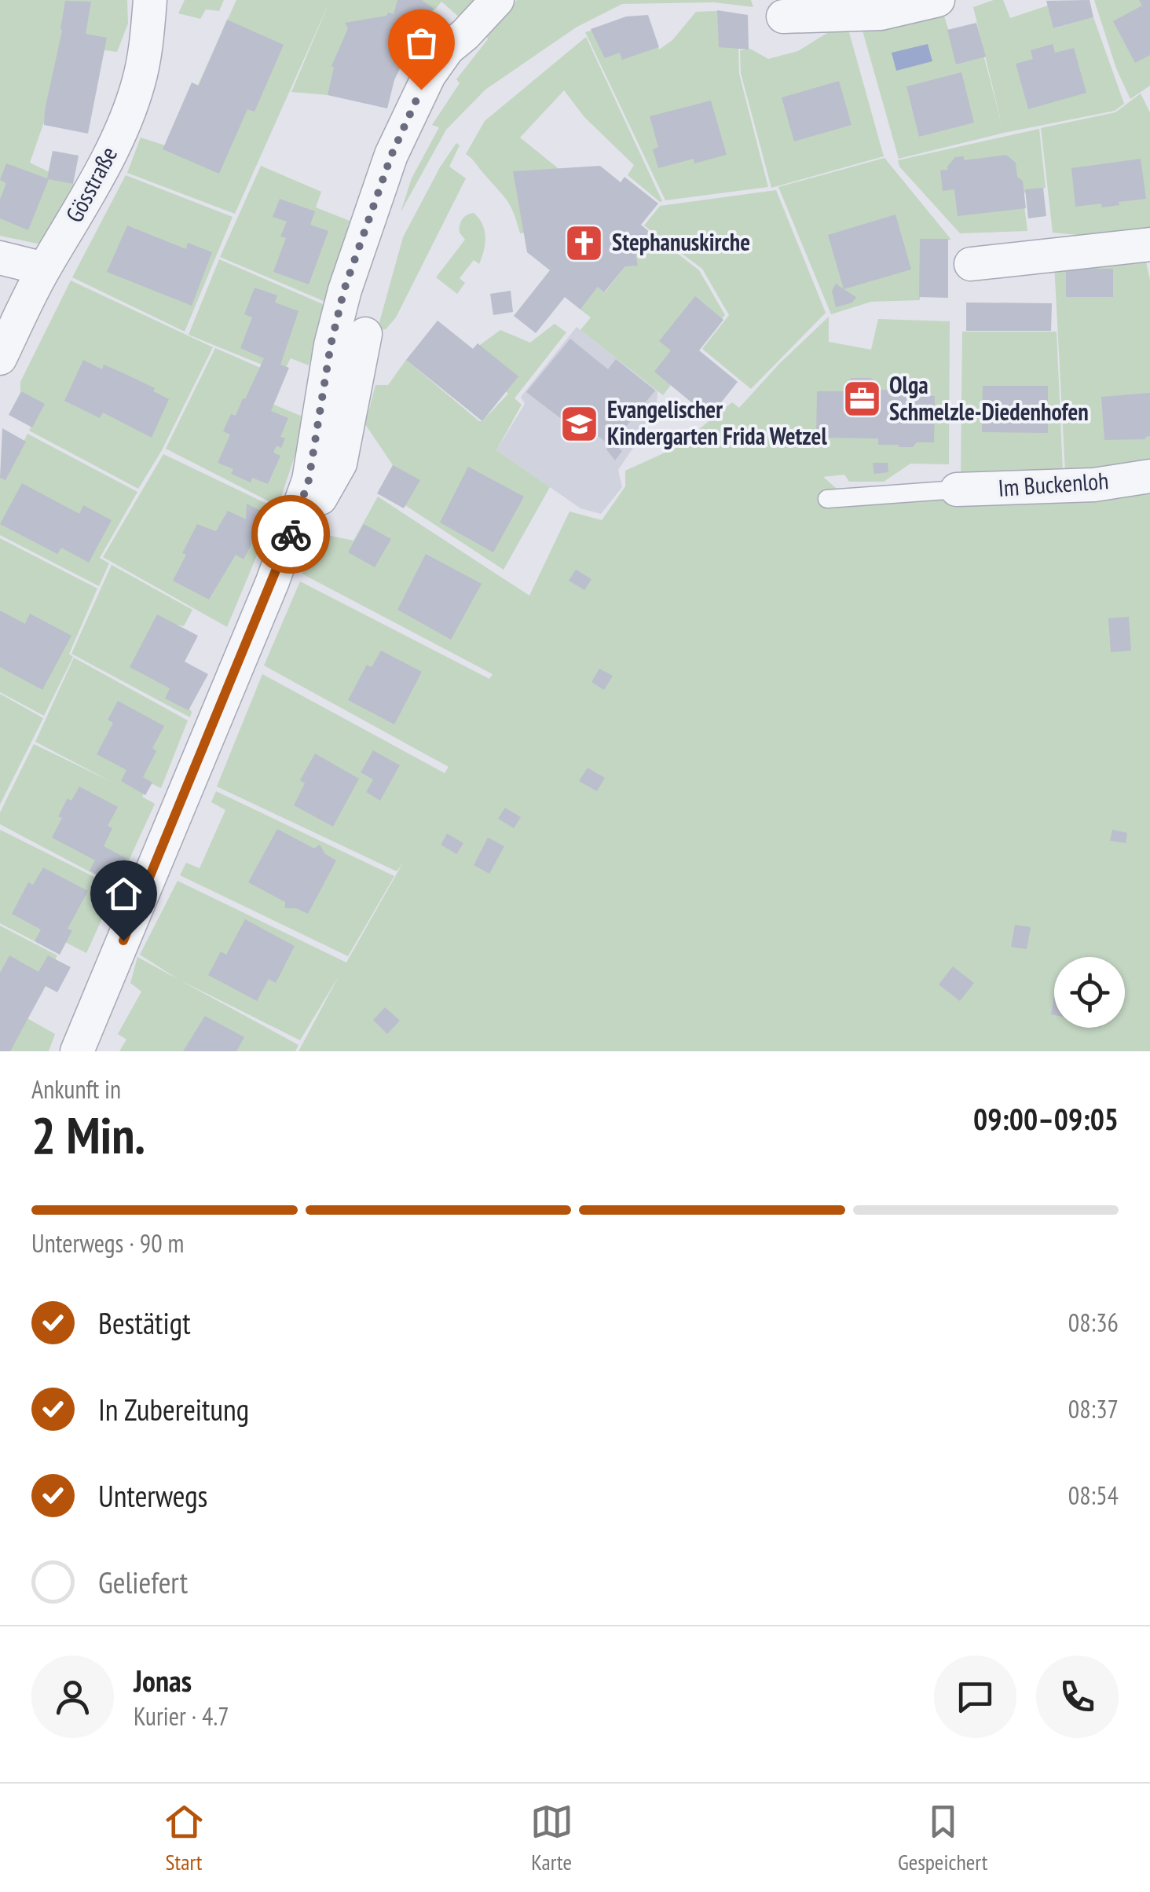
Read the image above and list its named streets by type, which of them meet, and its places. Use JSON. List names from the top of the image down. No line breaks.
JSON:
{"streets":{"street":["Gösstraße","Im Buckenloh"]},"places":{"church":["Stephanuskirche"],"office":["Olga Schmelzle-Diedenhofen"],"school or university":["Evangelischer Kindergarten Frida Wetzel"]},"page":{"heading":["2 Min.","Ankunft in","09:00–09:05"],"panel":["Jonas","Kurier · 4.7"],"bar":"Unterwegs · 90 m","list":[["Bestätigt","08:36"],["In Zubereitung","08:37"],["Unterwegs","08:54"],"Geliefert"],"tabs":["Start","Karte","Gespeichert"]}}
